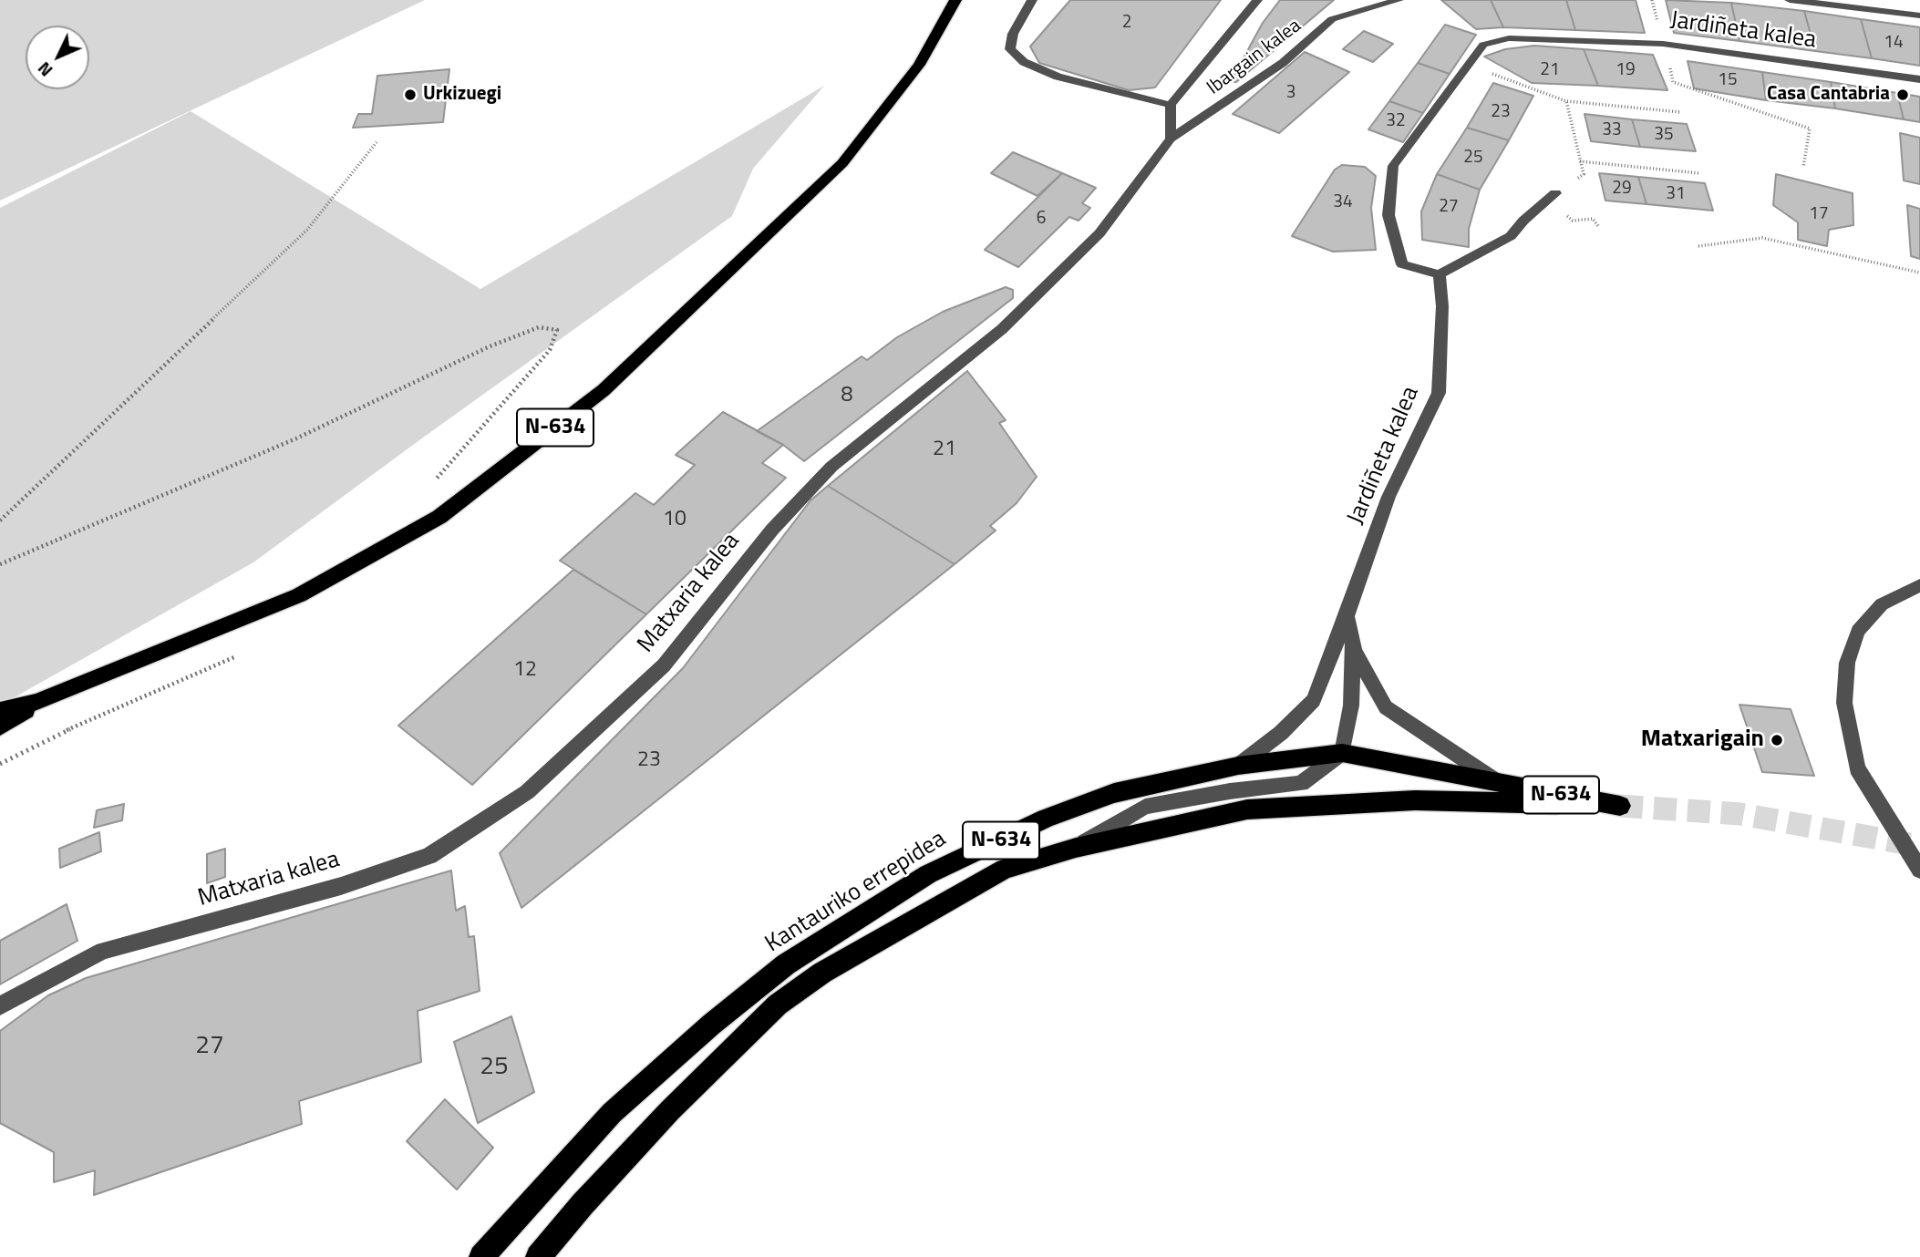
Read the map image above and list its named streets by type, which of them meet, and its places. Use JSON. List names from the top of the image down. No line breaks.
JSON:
{"streets":{"highway":["N-634","Kantauriko errepidea"],"street":["Jardiñeta kalea","Ibargain kalea","Matxaria kalea"]},"crossings":[["Jardiñeta kalea","Kantauriko errepidea"],["Ibargain kalea","Matxaria kalea"]],"places":["Urkizuegi","Casa Cantabria","Matxarigain"],"house_numbers":["2","14","21","19","15","3","23","32","33","35","25","29","31","34","27","17","6","8","21","10","12","23","27","25"],"north":"bottom left"}
